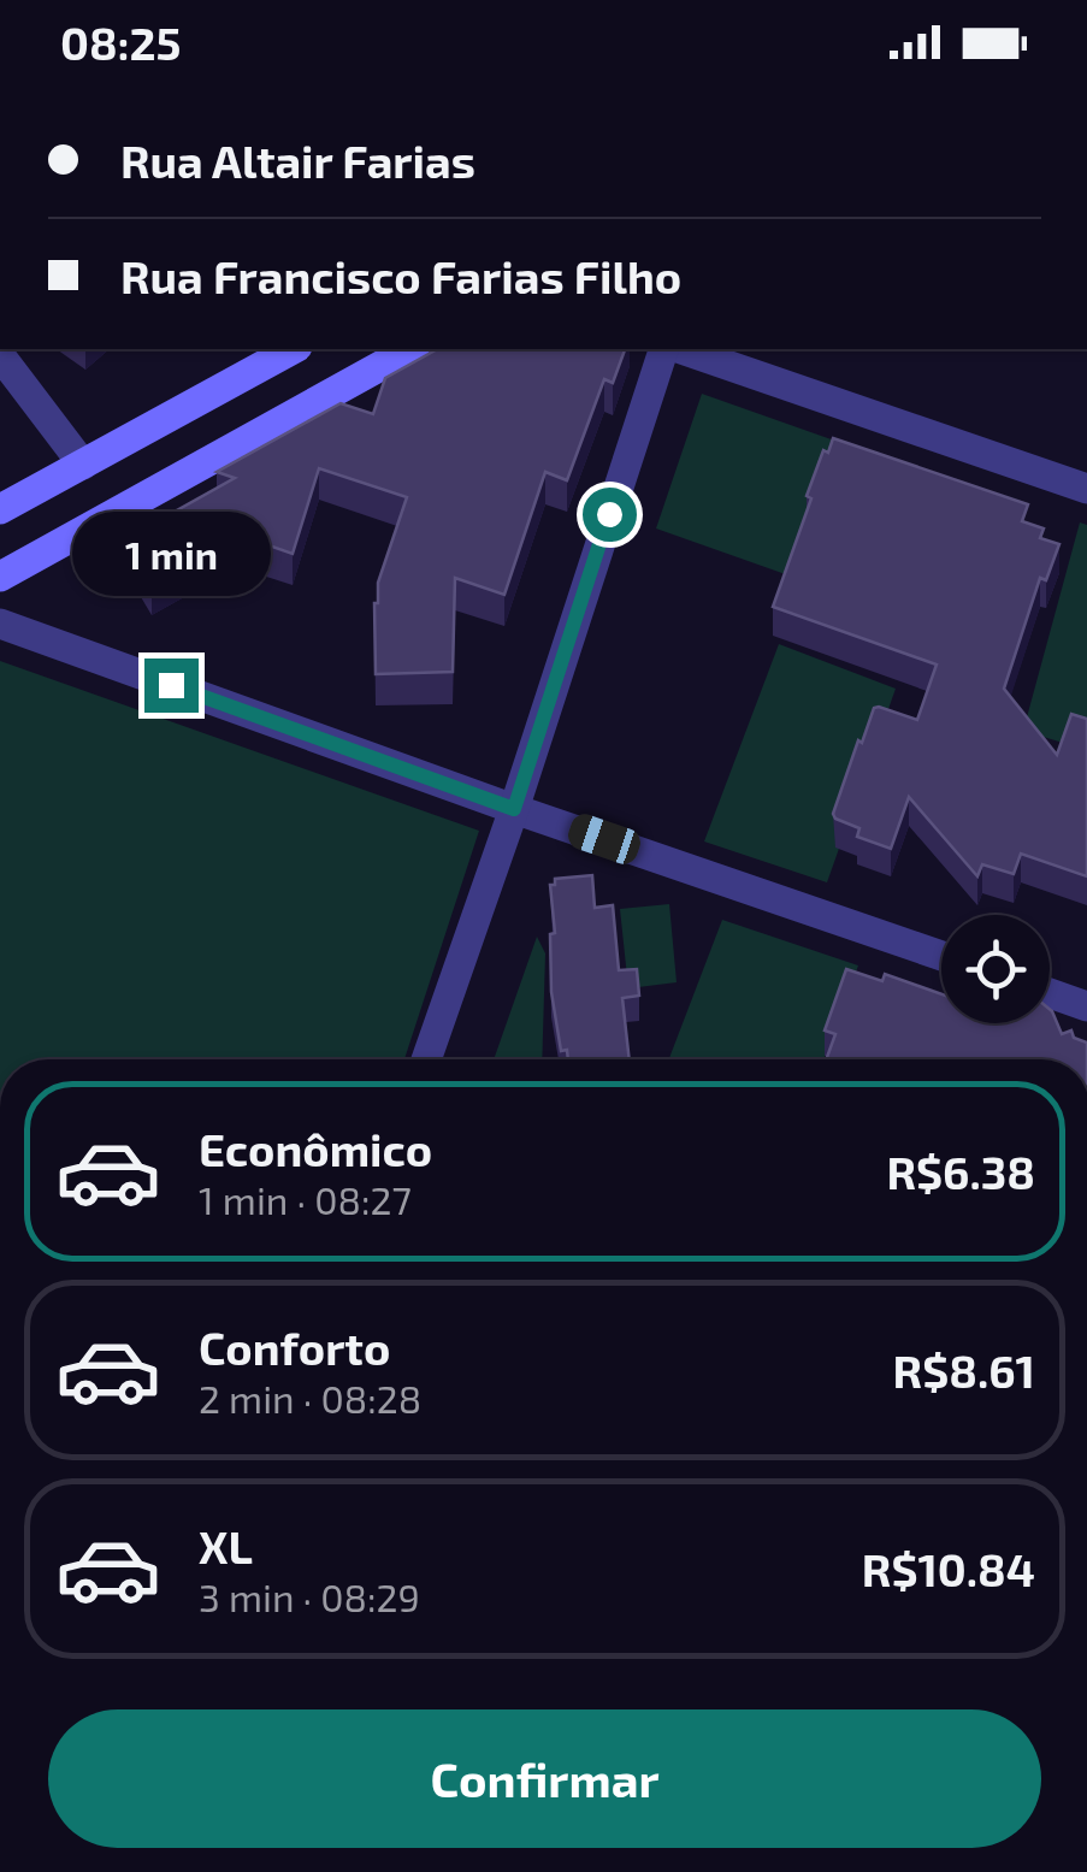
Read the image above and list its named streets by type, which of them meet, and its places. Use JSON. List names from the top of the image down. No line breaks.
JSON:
{"page":{"status":"08:25","banner":["Rua Altair Farias","Rua Francisco Farias Filho"],"bubble":"1 min","list":[{"name":"Econômico","note":"1 min · 08:27","value":"R$6.38"},{"name":"Conforto","note":"2 min · 08:28","value":"R$8.61"},{"name":"XL","note":"3 min · 08:29","value":"R$10.84"}],"buttons":"Confirmar"}}
